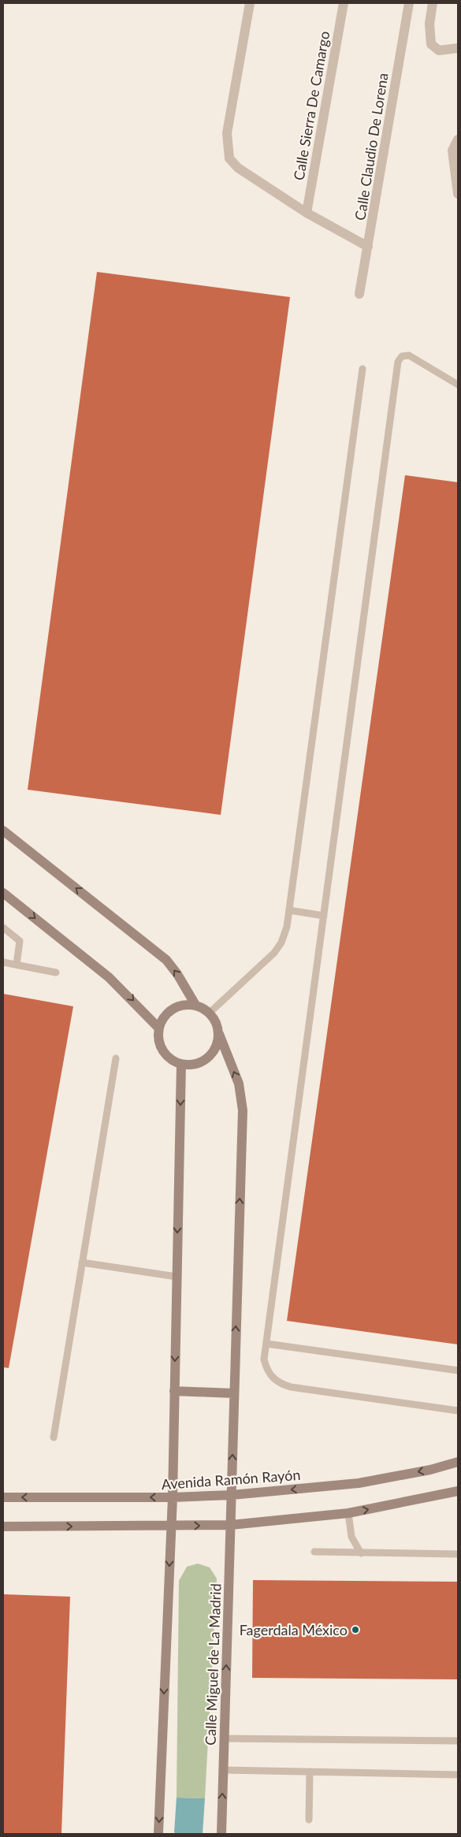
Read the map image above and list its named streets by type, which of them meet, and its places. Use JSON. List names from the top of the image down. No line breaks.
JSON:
{"streets":{"street":["Calle Sierra De Camargo","Calle Claudio De Lorena","Avenida Ramón Rayón","Calle Miguel de La Madrid"]},"crossings":[["Avenida Ramón Rayón","Calle Miguel de La Madrid"]],"places":["Fagerdala México"]}
